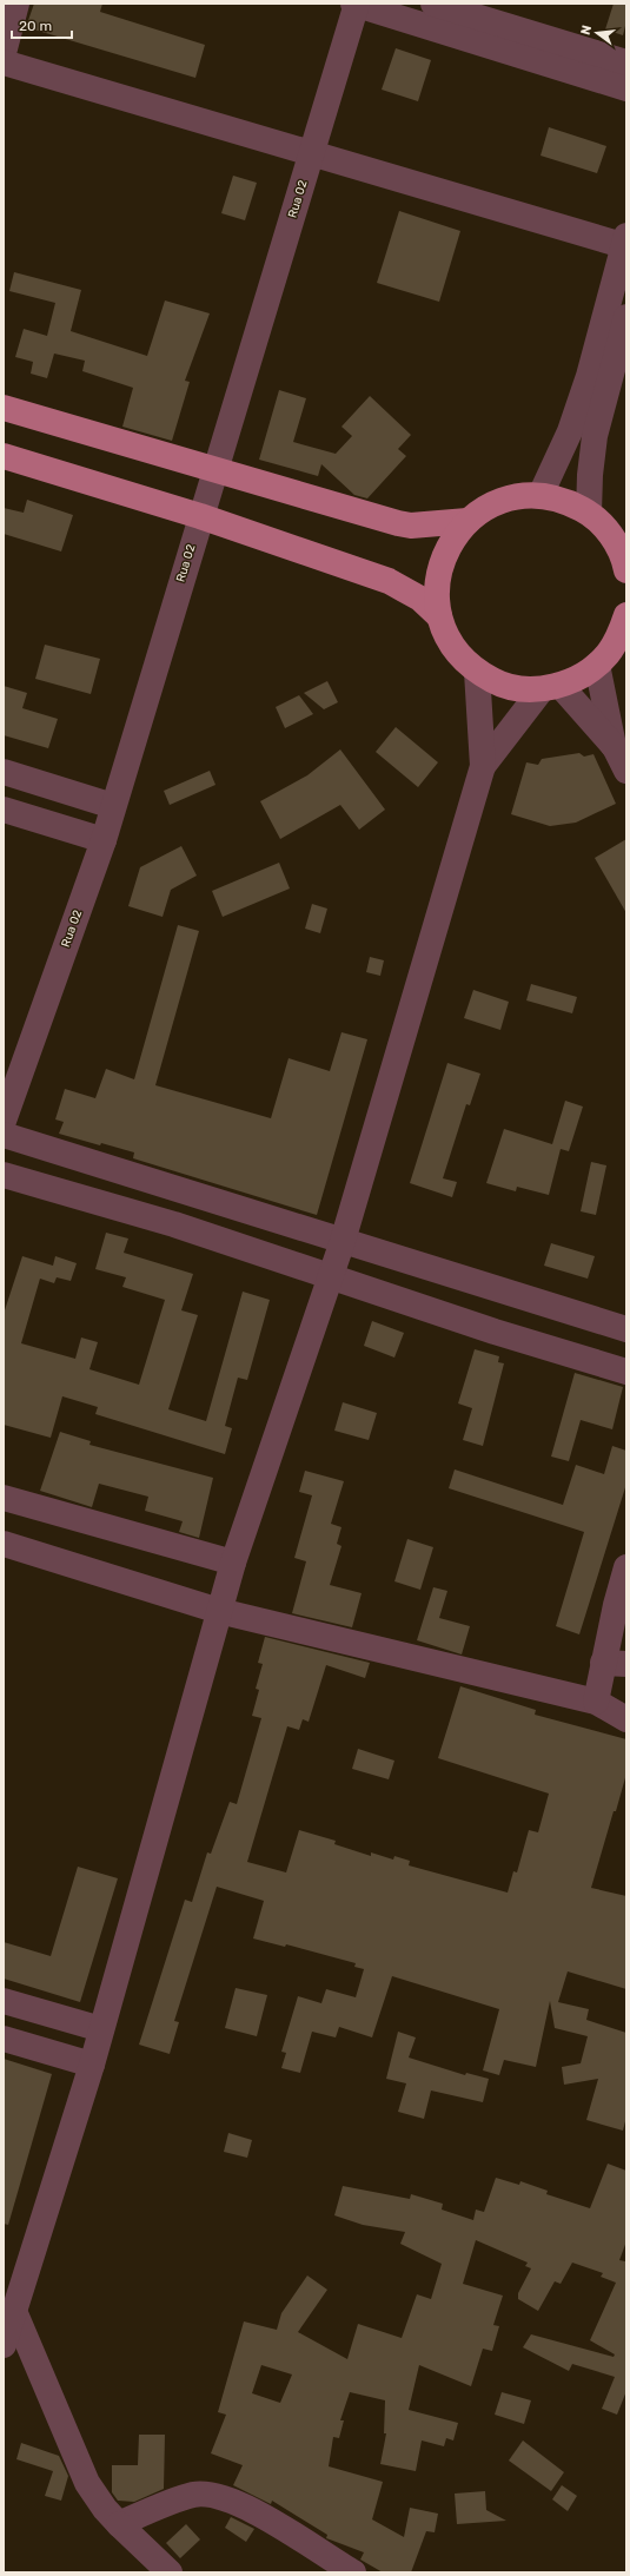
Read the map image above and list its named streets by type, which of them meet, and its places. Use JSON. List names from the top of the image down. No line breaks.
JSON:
{"streets":{"street":["Rua 02"]},"scale_bar":"20 m","north":"left"}
